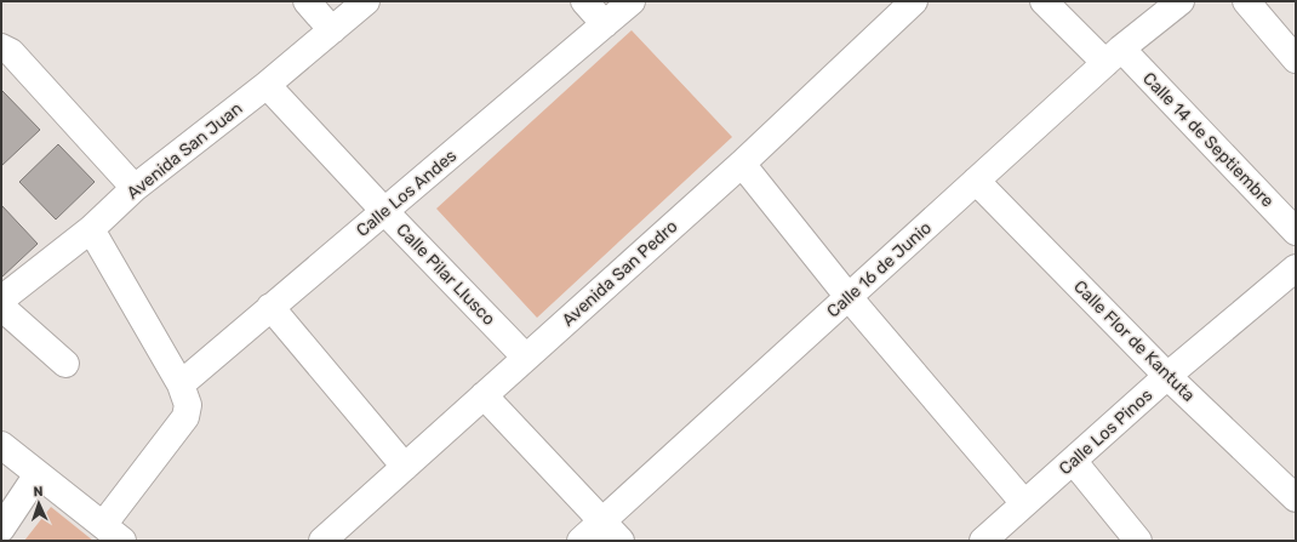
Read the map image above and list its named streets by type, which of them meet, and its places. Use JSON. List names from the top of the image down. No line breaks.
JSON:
{"streets":{"street":["Calle 14 de Septiembre","Avenida San Juan","Calle Los Andes","Calle 16 de Junio","Avenida San Pedro","Calle Pilar Llusco","Calle Flor de Kantuta","Calle Los Pinos"]},"crossings":[["Calle 14 de Septiembre","Calle 16 de Junio"],["Avenida San Juan","Calle Pilar Llusco"],["Calle Los Andes","Calle Pilar Llusco"],["Calle 16 de Junio","Calle Flor de Kantuta"],["Avenida San Pedro","Calle Pilar Llusco"],["Calle Flor de Kantuta","Calle Los Pinos"]],"north":"top"}
